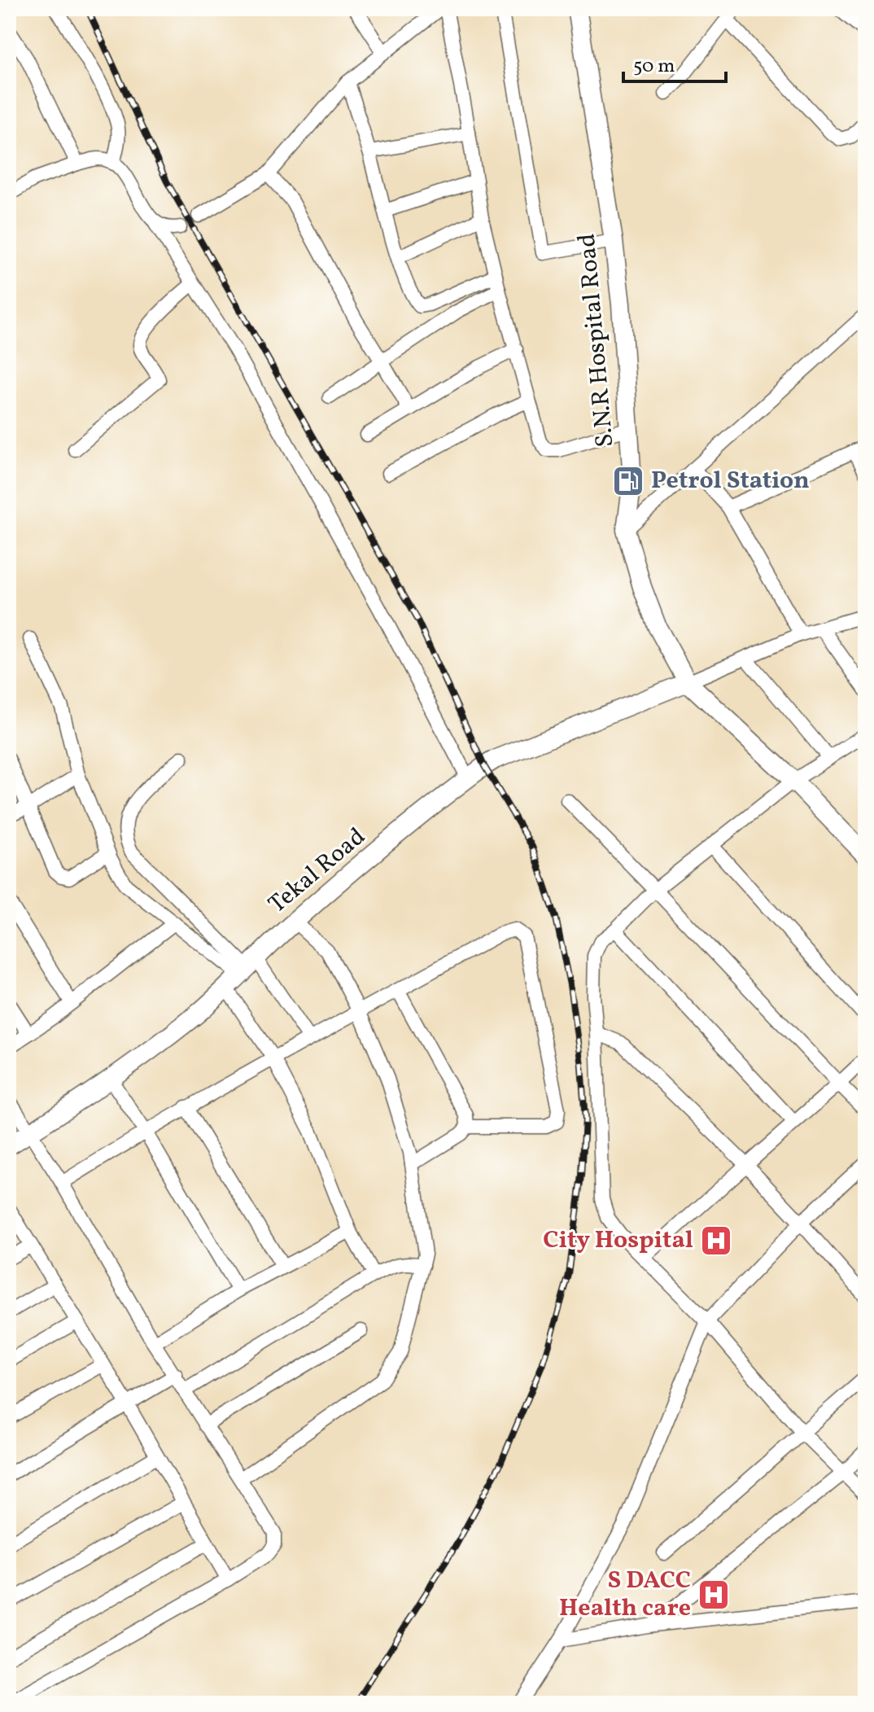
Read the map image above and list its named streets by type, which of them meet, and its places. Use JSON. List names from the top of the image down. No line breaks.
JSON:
{"streets":{"main road":["S.N.R Hospital Road","Tekal Road"]},"crossings":[["S.N.R Hospital Road","Tekal Road"]],"places":{"fuel station":["Petrol Station"],"hospital":["City Hospital","S DACC Health care"]},"scale_bar":"50 m"}
